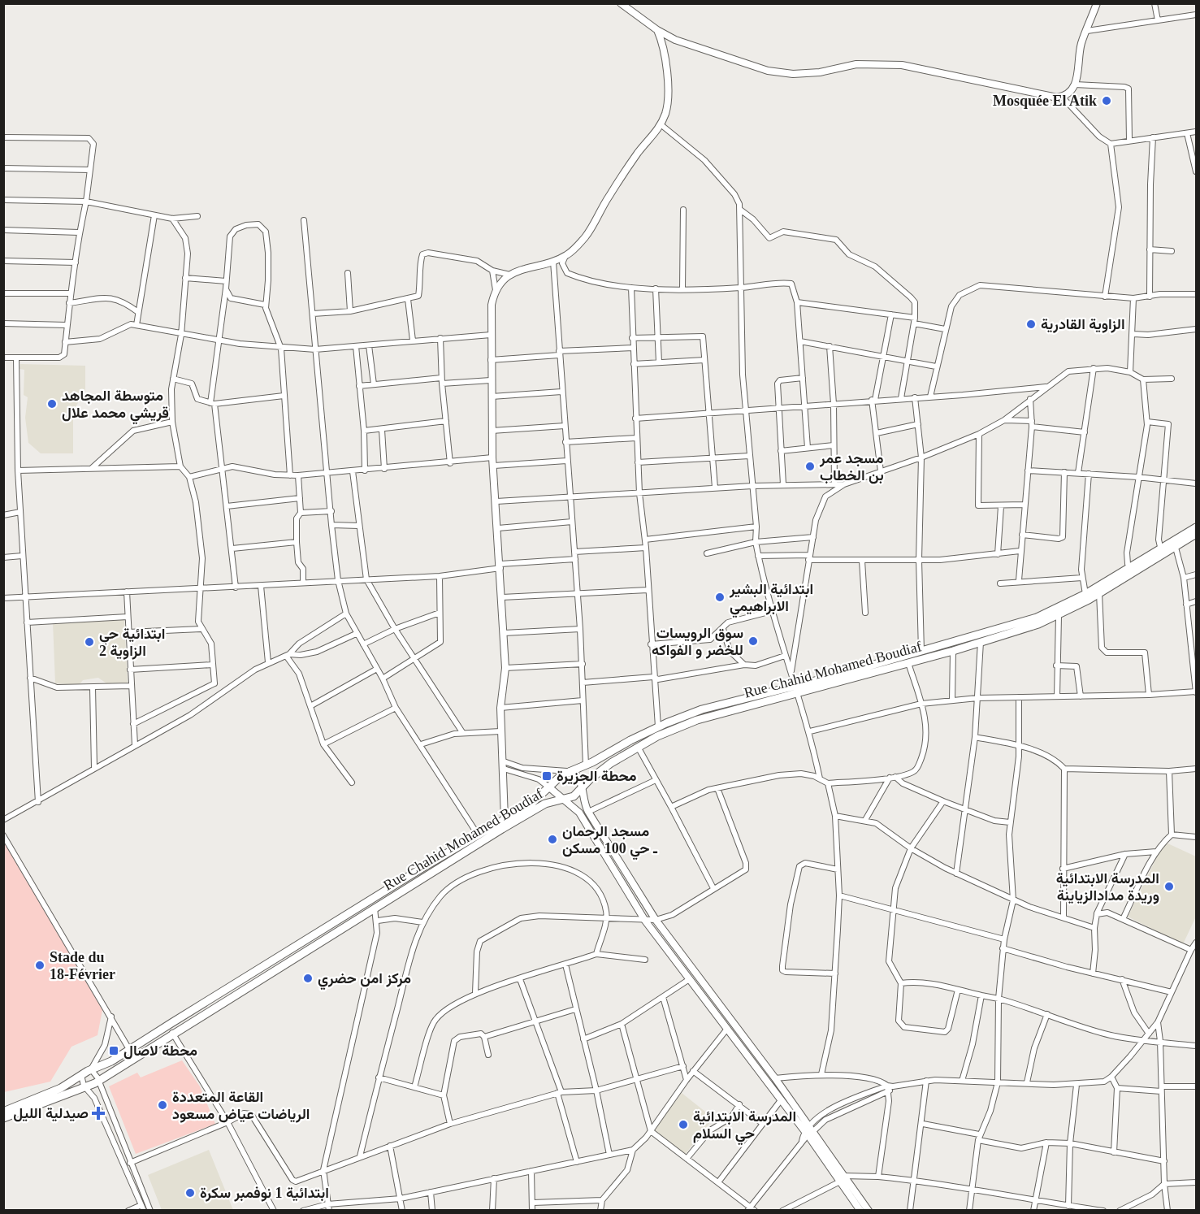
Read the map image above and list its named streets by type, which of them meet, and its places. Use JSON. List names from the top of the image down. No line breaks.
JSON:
{"streets":{"main road":["Rue Chahid Mohamed Boudiaf"]},"places":{"other":["Mosquée El Atik","الزاوية القادرية","متوسطة المجاهد قريشي محمد علال","مسجد عمر بن الخطاب","ابتدائية البشير الابراهيمي","سوق الرويسات للخضر و الفواكه","ابتدائية حي الزاوية 2","مسجد الرحمان ـ حي 100 مسكن","المدرسة الابتدائية وريدة مدادالزياينة","Stade du 18-Février","مركز امن حضري","القاعة المتعددة الرياضات عياض مسعود","المدرسة الابتدائية حي السلام","ابتدائية 1 نوفمبر سكرة"],"transit":["محطة الجزيرة","محطة لاصال"],"health":["صيدلية الليل"]}}
